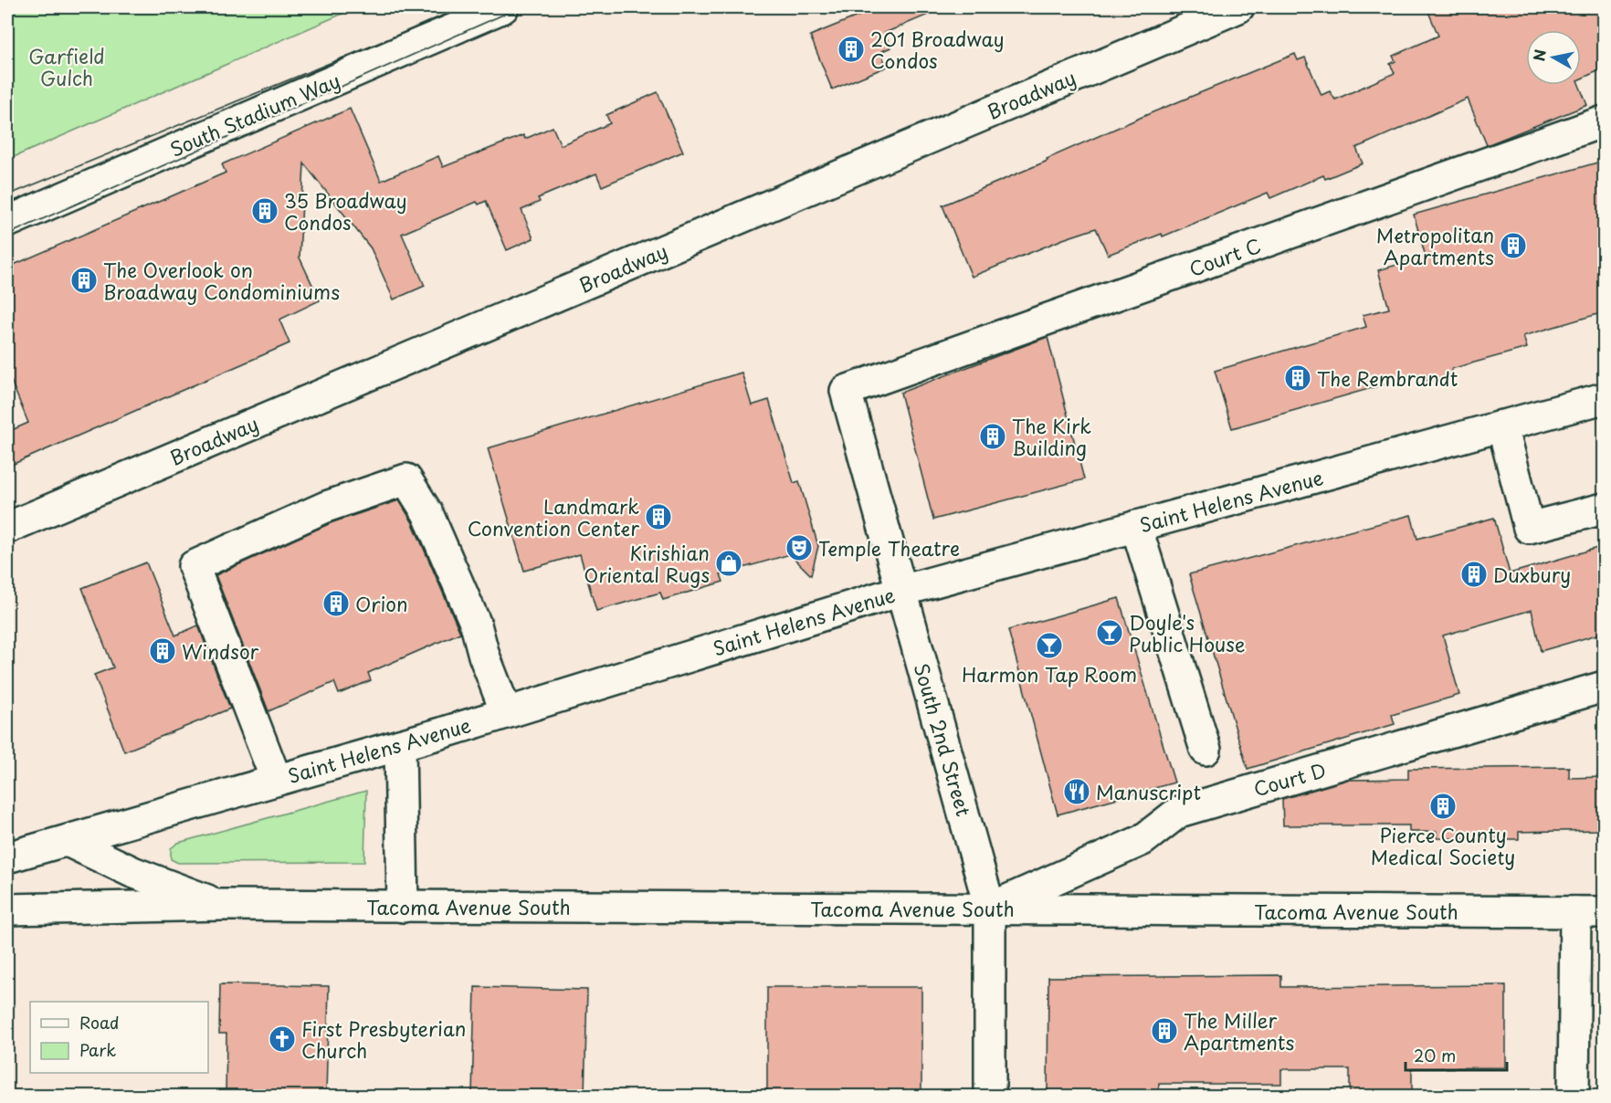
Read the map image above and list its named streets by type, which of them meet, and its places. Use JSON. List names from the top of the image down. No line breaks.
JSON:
{"streets":{"street":["Broadway","South Stadium Way","Court C","Saint Helens Avenue","South 2nd Street","Court D","Tacoma Avenue South"]},"crossings":[["Court C","South 2nd Street"],["Saint Helens Avenue","South 2nd Street"],["Saint Helens Avenue","Tacoma Avenue South"],["South 2nd Street","Court D"],["South 2nd Street","Tacoma Avenue South"],["Court D","Tacoma Avenue South"]],"parks":["Garfield Gulch"],"places":{"building":["201 Broadway Condos","35 Broadway Condos","Metropolitan Apartments","The Overlook on Broadway Condominiums","The Rembrandt","The Kirk Building","Landmark Convention Center","Duxbury","Orion","Windsor","Pierce County Medical Society","The Miller Apartments"],"theatre":["Temple Theatre"],"shop":["Kirishian Oriental Rugs"],"bar":["Doyle's Public House","Harmon Tap Room"],"restaurant":["Manuscript"],"church":["First Presbyterian Church"]},"legend":["Road","Park"],"scale_bar":"20 m","north":"left"}
